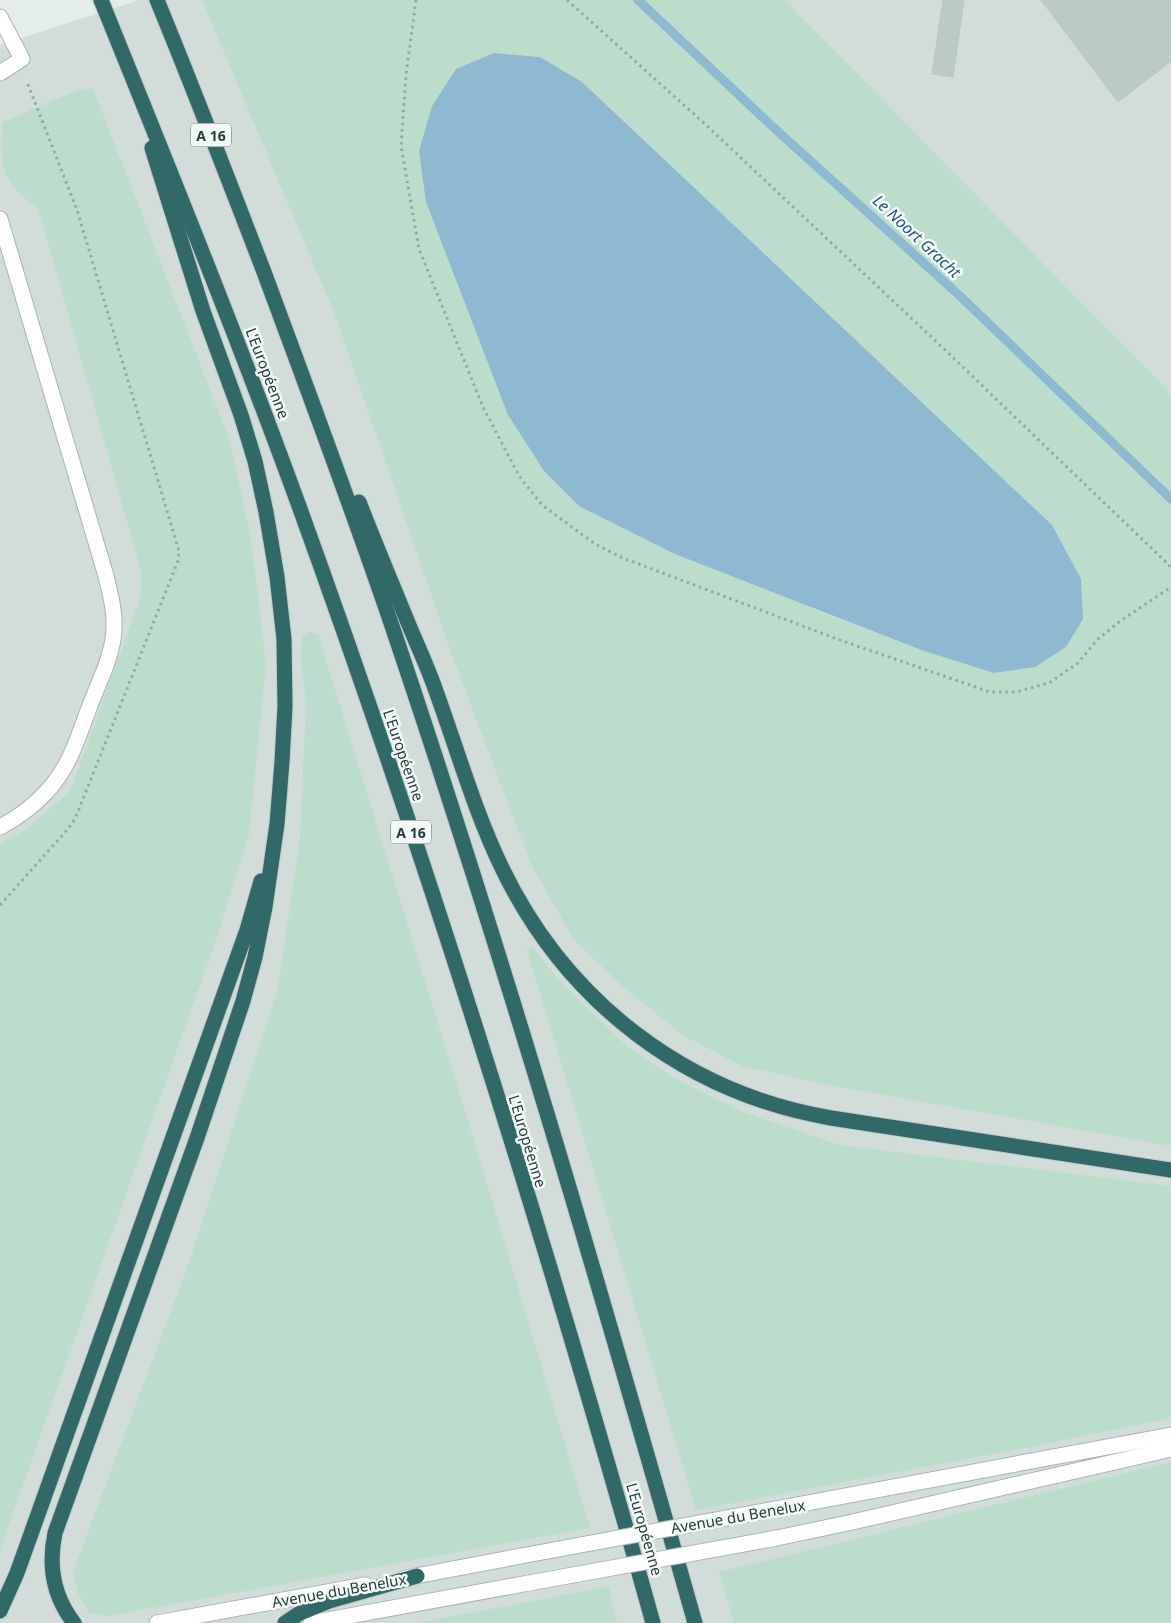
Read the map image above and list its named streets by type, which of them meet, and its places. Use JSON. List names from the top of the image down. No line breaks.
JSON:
{"streets":{"highway":["A 16","L'Européenne"],"street":["Avenue du Benelux"]},"water":["Le Noort Gracht"]}
